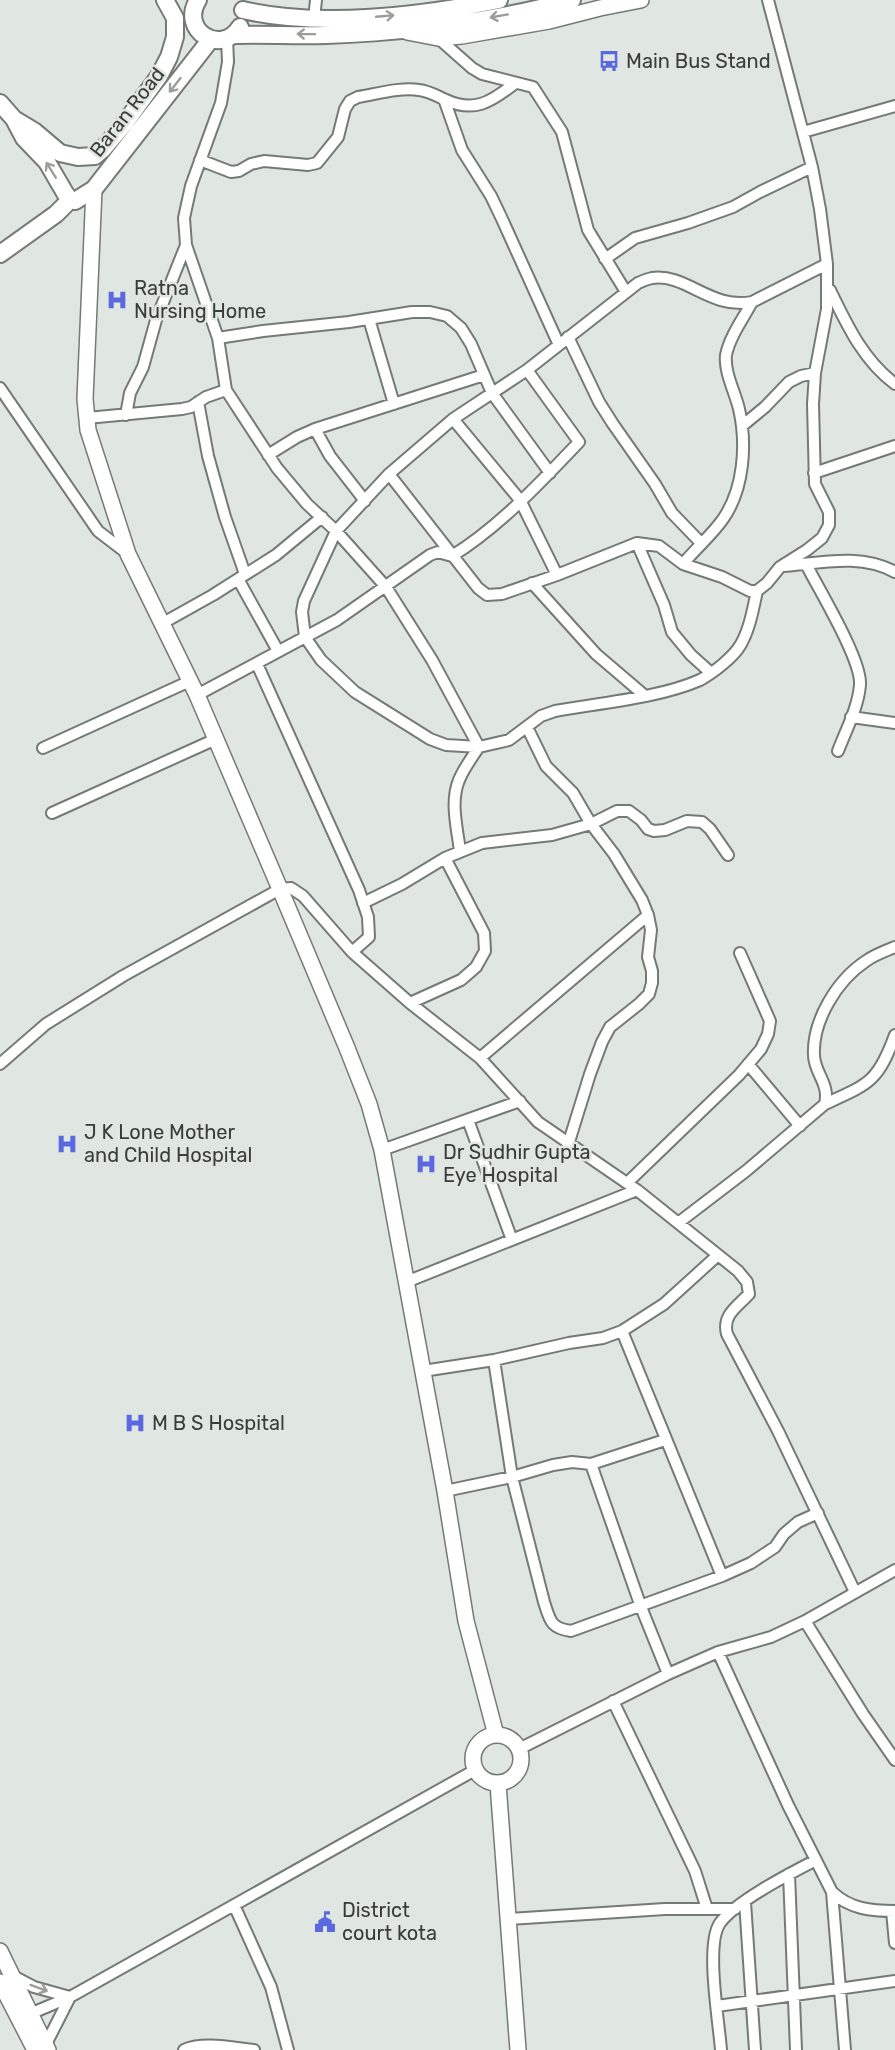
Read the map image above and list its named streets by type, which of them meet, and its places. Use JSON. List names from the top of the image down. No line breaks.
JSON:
{"streets":{"main road":["Baran Road"]},"places":{"bus stop":["Main Bus Stand"],"hospital":["Ratna Nursing Home","J K Lone Mother and Child Hospital","Dr Sudhir Gupta Eye Hospital","M B S Hospital"],"public building":["District court kota"]}}
